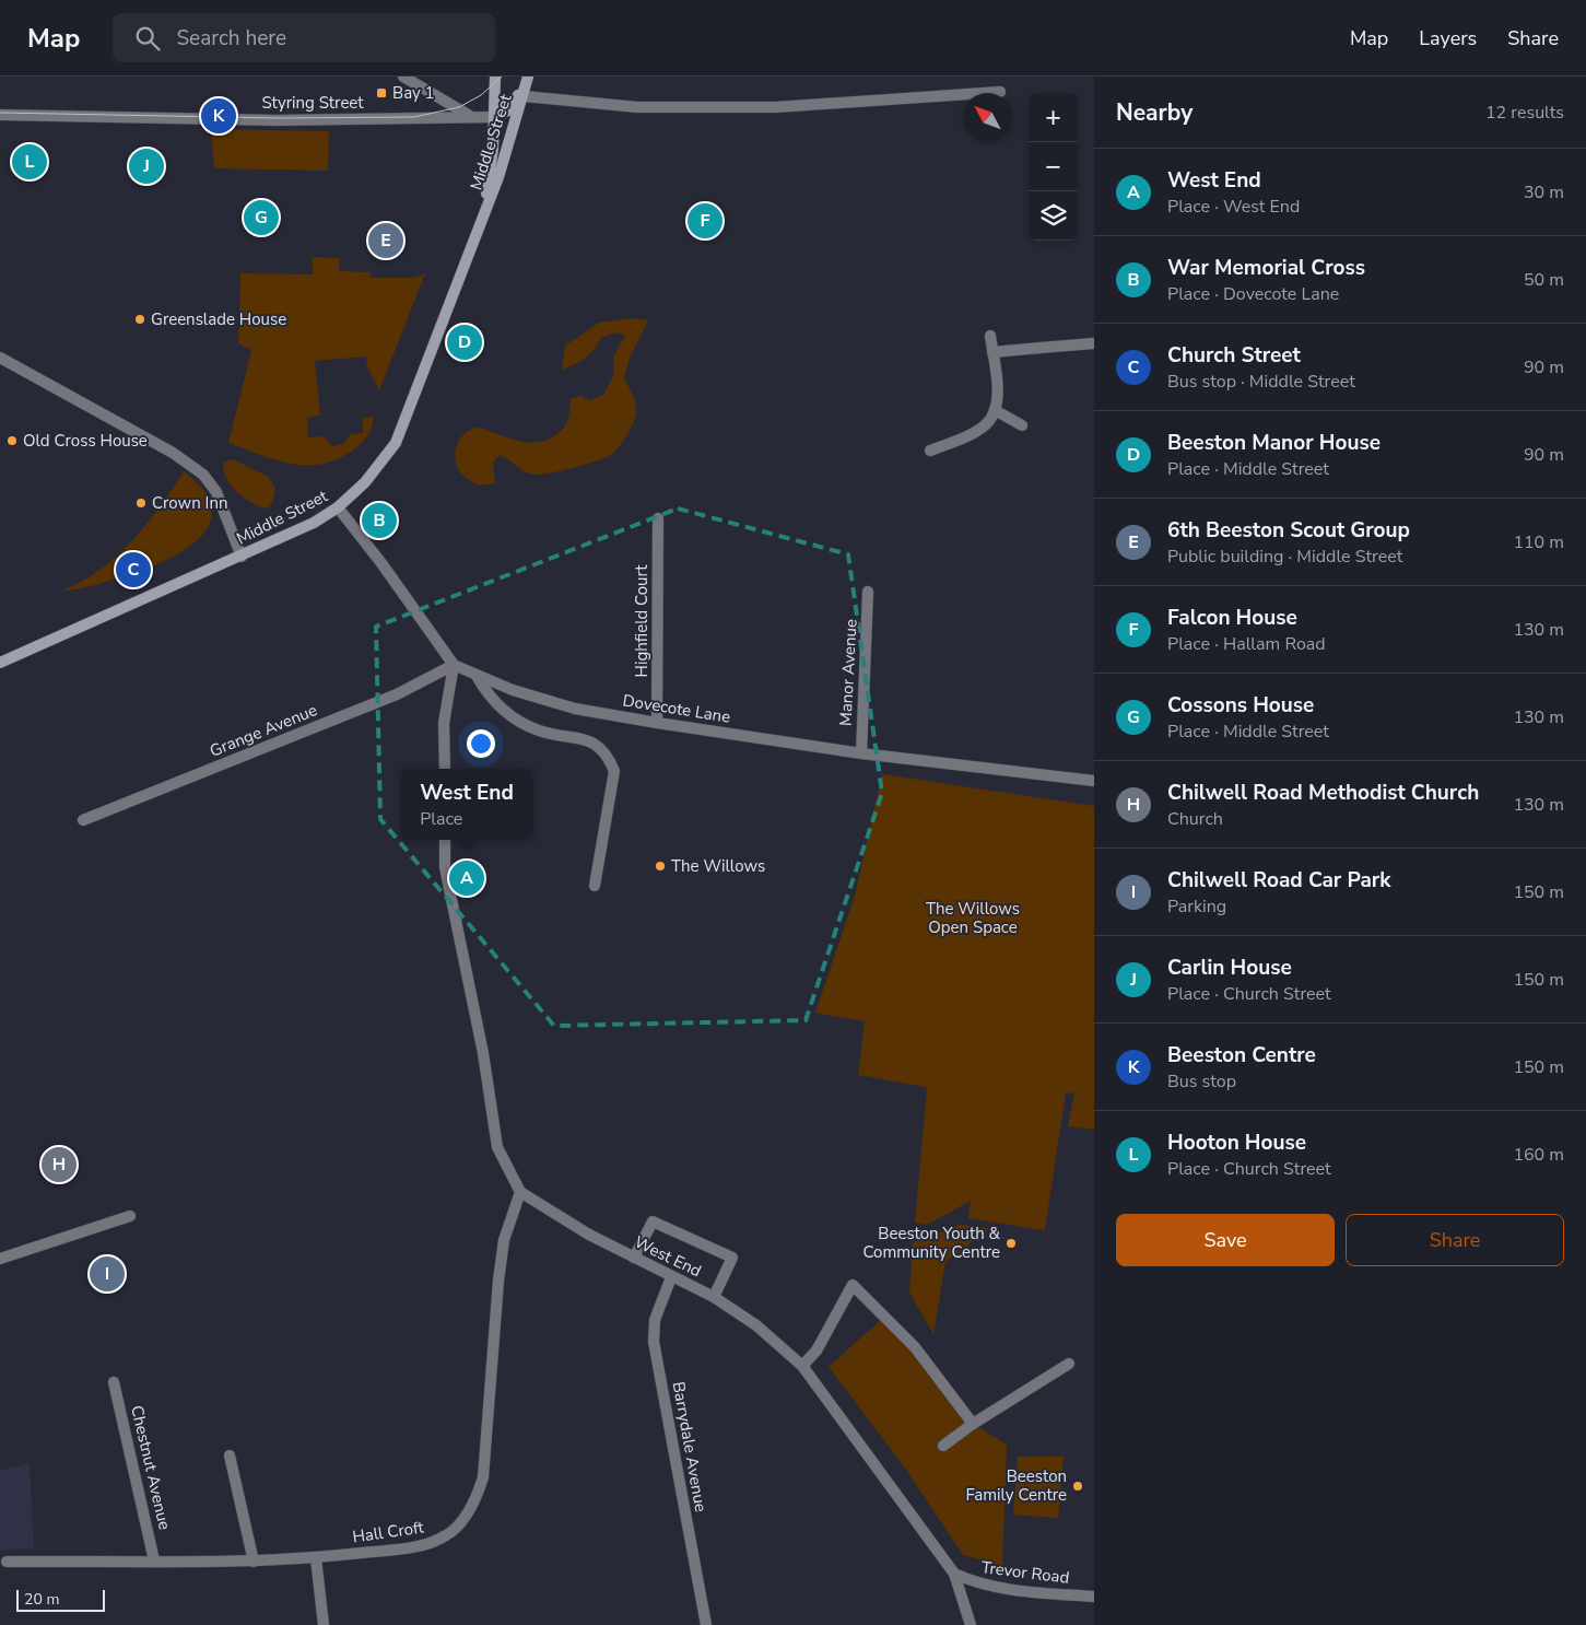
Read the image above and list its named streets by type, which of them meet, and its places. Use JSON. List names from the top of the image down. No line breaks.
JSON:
{"streets":{"main road":["Middle Street"],"street":["Styring Street","Highfield Court","Manor Avenue","Dovecote Lane","Grange Avenue","West End","Barrydale Avenue","Chestnut Avenue","Hall Croft","Trevor Road"]},"crossings":[["Styring Street","Middle Street"],["Middle Street","Dovecote Lane"],["Highfield Court","Dovecote Lane"],["Manor Avenue","Dovecote Lane"],["Dovecote Lane","Grange Avenue"],["West End","Barrydale Avenue"],["West End","Hall Croft"],["West End","Trevor Road"],["Chestnut Avenue","Hall Croft"]],"parks":["The Willows Open Space"],"places":{"transit":["Bay 1"],"other":["Greenslade House","Old Cross House","Crown Inn","The Willows","Beeston Youth & Community Centre","Beeston Family Centre"]},"scale_bar":"20 m","north":"top left","page":{"header":"Map","search":"Search here","nav":["Map","Layers","Share"],"heading":["Nearby","12 results"],"map_buttons":["+","−"],"pins":["K","L","J","G","F","E","D","B","C","A","H","I"],"list":[{"mark":"A","name":"West End","note":"Place · West End","value":"30 m"},{"mark":"B","name":"War Memorial Cross","note":"Place · Dovecote Lane","value":"50 m"},{"mark":"C","name":"Church Street","note":"Bus stop · Middle Street","value":"90 m"},{"mark":"D","name":"Beeston Manor House","note":"Place · Middle Street","value":"90 m"},{"mark":"E","name":"6th Beeston Scout Group","note":"Public building · Middle Street","value":"110 m"},{"mark":"F","name":"Falcon House","note":"Place · Hallam Road","value":"130 m"},{"mark":"G","name":"Cossons House","note":"Place · Middle Street","value":"130 m"},{"mark":"H","name":"Chilwell Road Methodist Church","note":"Church","value":"130 m"},{"mark":"I","name":"Chilwell Road Car Park","note":"Parking","value":"150 m"},{"mark":"J","name":"Carlin House","note":"Place · Church Street","value":"150 m"},{"mark":"K","name":"Beeston Centre","note":"Bus stop","value":"150 m"},{"mark":"L","name":"Hooton House","note":"Place · Church Street","value":"160 m"}],"popup":["West End","Place"],"buttons":["Save","Share"],"scale":"20 m"}}
